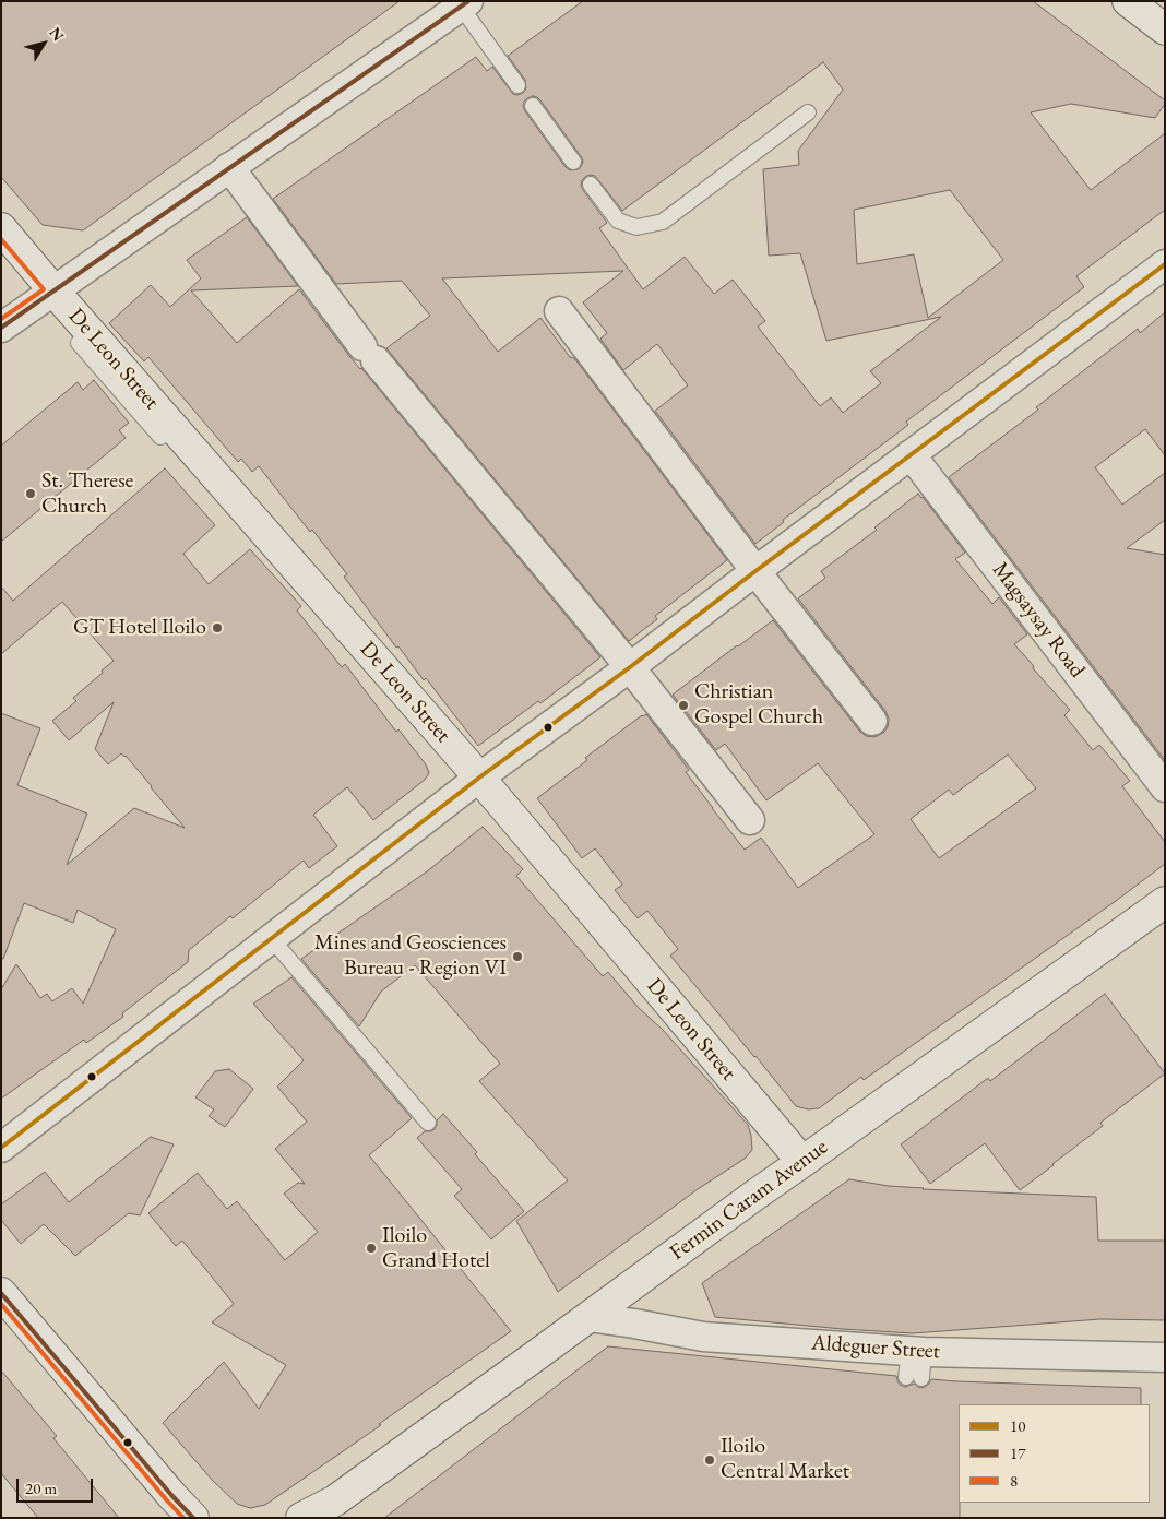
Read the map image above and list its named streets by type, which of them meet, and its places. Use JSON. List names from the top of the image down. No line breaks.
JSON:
{"streets":{"street":["De Leon Street","Magsaysay Road","Fermin Caram Avenue","Aldeguer Street"]},"crossings":[["De Leon Street","Fermin Caram Avenue"],["Fermin Caram Avenue","Aldeguer Street"]],"places":["St. Therese Church","GT Hotel Iloilo","Christian Gospel Church","Mines and Geosciences Bureau - Region VI","Iloilo Grand Hotel","Iloilo Central Market"],"lines":["transit line 17","transit line 8","transit line 10"],"legend":["10","17","8"],"scale_bar":"20 m","north":"top right"}
